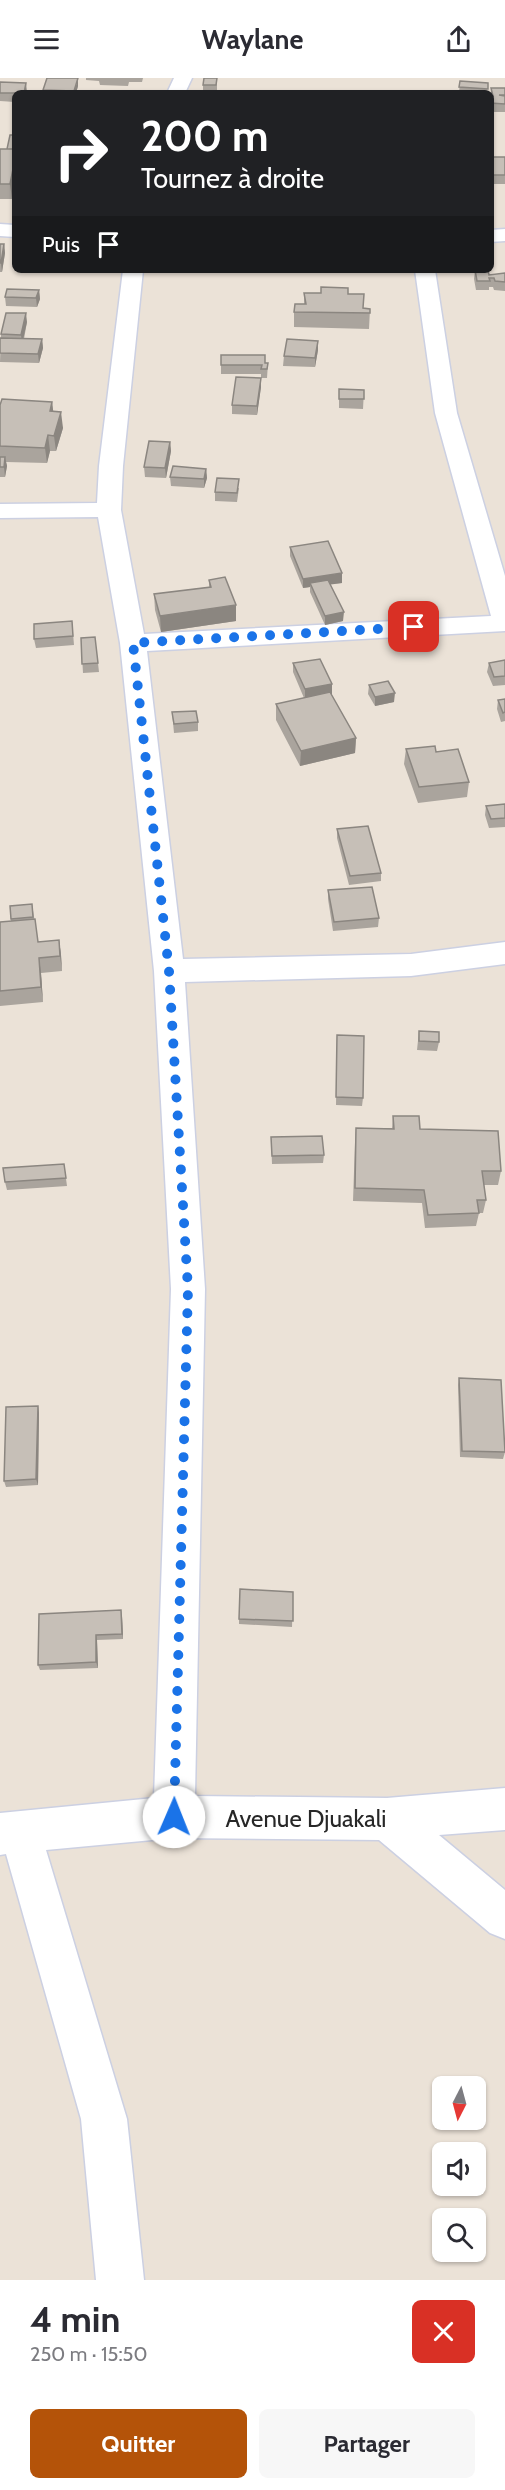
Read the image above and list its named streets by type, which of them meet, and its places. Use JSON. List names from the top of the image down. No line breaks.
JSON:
{"streets":{"street":["Avenue Djuakali"]},"north":"bottom","page":{"header":"Waylane","turn":["200 m","Tournez à droite"],"then":"Puis","heading":["4 min","250 m · 15:50"],"buttons":["Quitter","Partager"]}}
